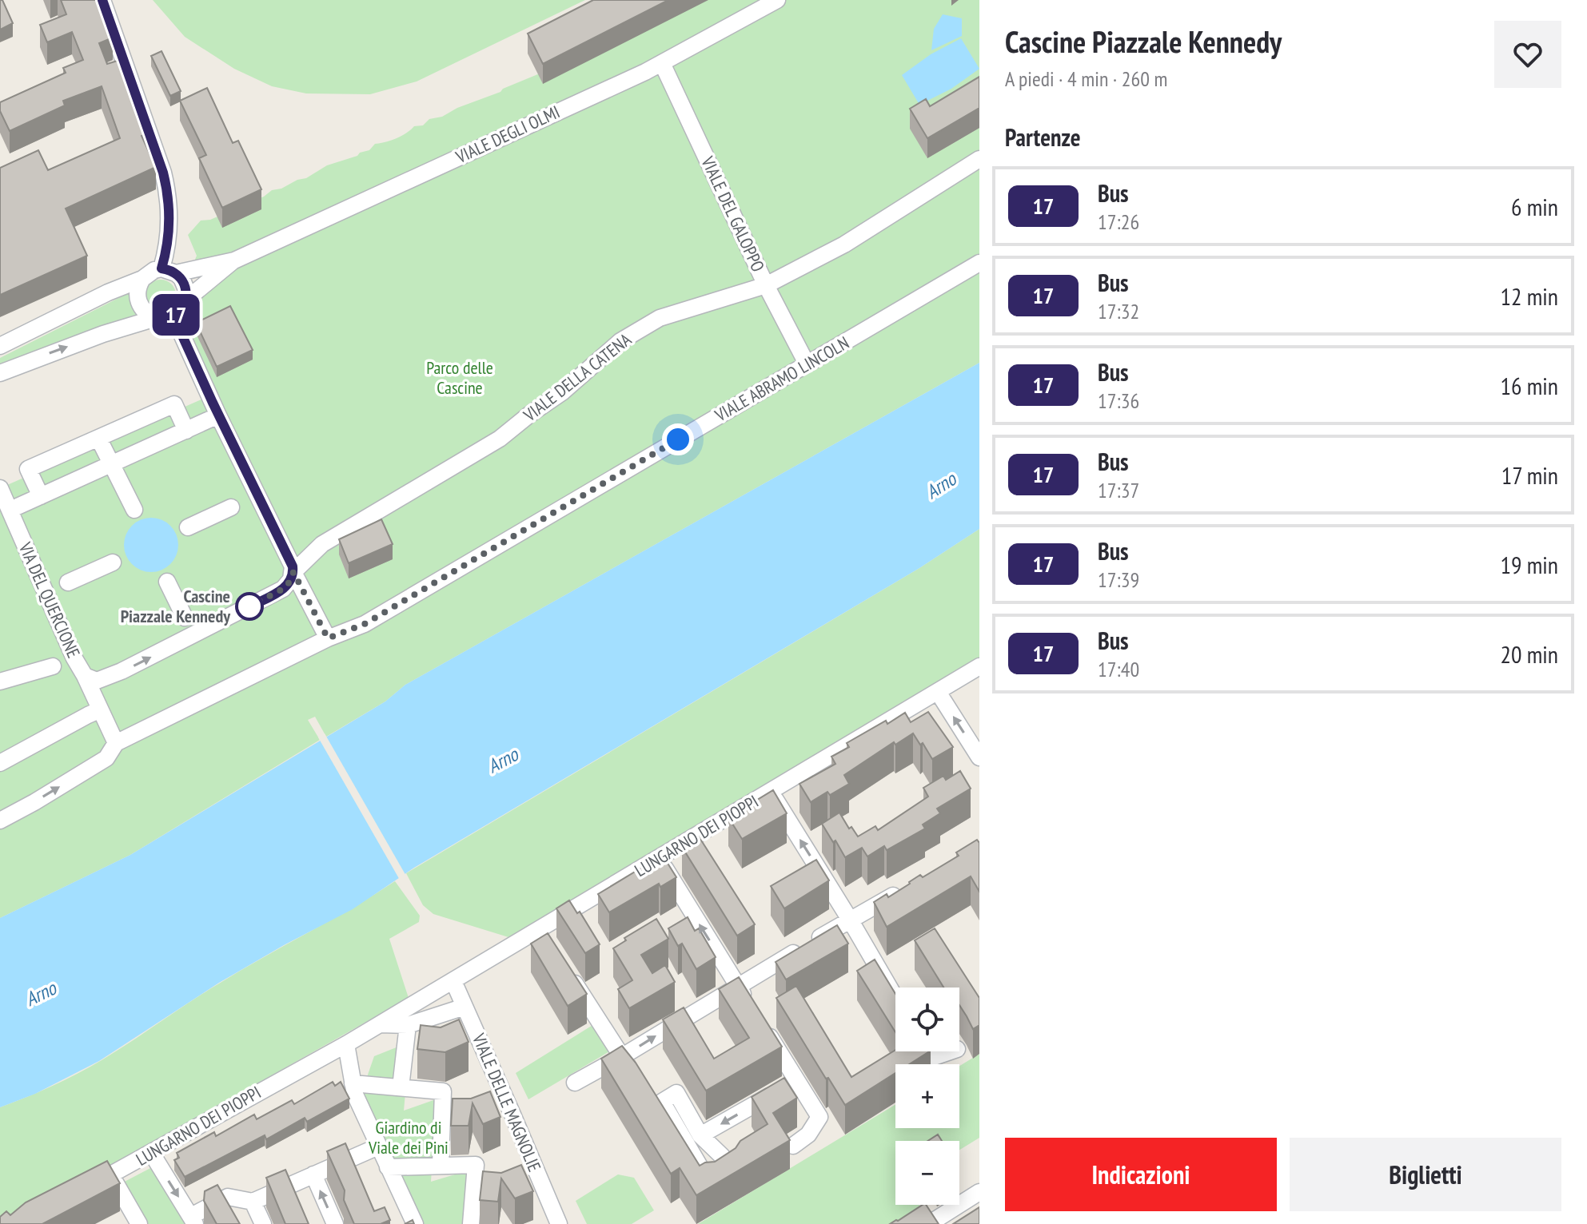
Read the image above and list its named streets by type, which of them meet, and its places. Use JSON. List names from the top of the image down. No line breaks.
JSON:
{"streets":{"street":["VIALE DEGLI OLMI","VIALE DEL GALOPPO","VIALE DELLA CATENA","VIALE ABRAMO LINCOLN","VIA DEL QUERCIONE","LUNGARNO DEI PIOPPI","VIALE DELLE MAGNOLIE"]},"crossings":[["VIALE DEGLI OLMI","VIALE DEL GALOPPO"],["VIALE DEL GALOPPO","VIALE DELLA CATENA"],["VIALE DEL GALOPPO","VIALE ABRAMO LINCOLN"],["VIALE DELLA CATENA","VIA DEL QUERCIONE"],["VIALE ABRAMO LINCOLN","VIA DEL QUERCIONE"],["LUNGARNO DEI PIOPPI","VIALE DELLE MAGNOLIE"]],"water":["Arno"],"parks":["Parco delle Cascine","Giardino di Viale dei Pini"],"places":["Cascine Piazzale Kennedy"],"lines":["bus line 17"],"page":{"on_map":"17","heading":[["Cascine Piazzale Kennedy","A piedi · 4 min · 260 m"],"Partenze"],"list":[{"mark":"17","name":"Bus","note":"17:26","value":"6 min"},{"mark":"17","name":"Bus","note":"17:32","value":"12 min"},{"mark":"17","name":"Bus","note":"17:36","value":"16 min"},{"mark":"17","name":"Bus","note":"17:37","value":"17 min"},{"mark":"17","name":"Bus","note":"17:39","value":"19 min"},{"mark":"17","name":"Bus","note":"17:40","value":"20 min"}],"map_buttons":["+","−"],"buttons":["Indicazioni","Biglietti"]}}
